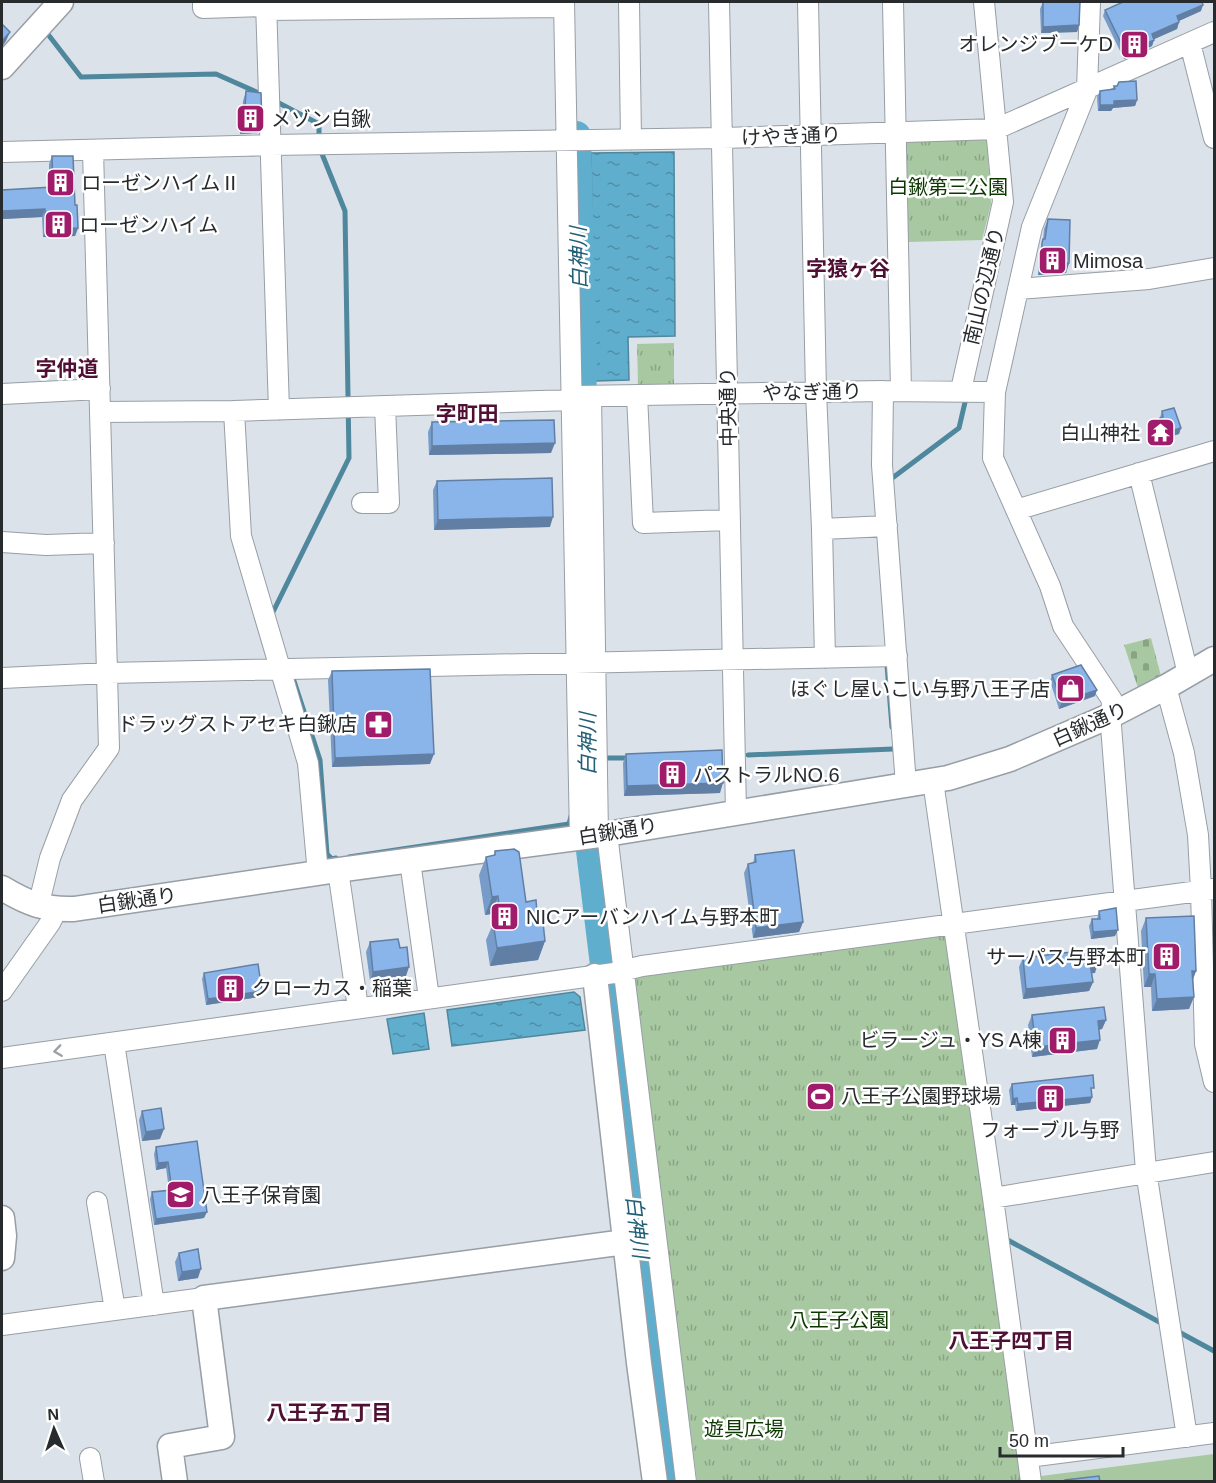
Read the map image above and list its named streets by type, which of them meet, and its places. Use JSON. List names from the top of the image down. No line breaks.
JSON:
{"streets":{"street":["けやき通り","南山の辺通り","やなぎ通り","中央通り","白鍬通り"]},"crossings":[["けやき通り","南山の辺通り"],["けやき通り","中央通り"],["南山の辺通り","やなぎ通り"],["やなぎ通り","中央通り"],["中央通り","白鍬通り"]],"districts":["字猿ヶ谷","字仲道","字町田","八王子四丁目","八王子五丁目"],"water":["白神川"],"parks":["白鍬第三公園","八王子公園","遊具広場"],"places":{"building":["オレンジブーケD","メゾン白鍬","ローゼンハイムⅡ","ローゼンハイム","Mimosa","パストラルNO.6","NICアーバンハイム与野本町","サーパス与野本町","クローカス・稲葉","ビラージュ・YS A棟","フォーブル与野"],"temple":["白山神社"],"shop":["ほぐし屋いこい与野八王子店"],"pharmacy":["ドラッグストアセキ白鍬店"],"sports":["八王子公園野球場"],"school or university":["八王子保育園"]},"scale_bar":"50 m","north":"top"}
